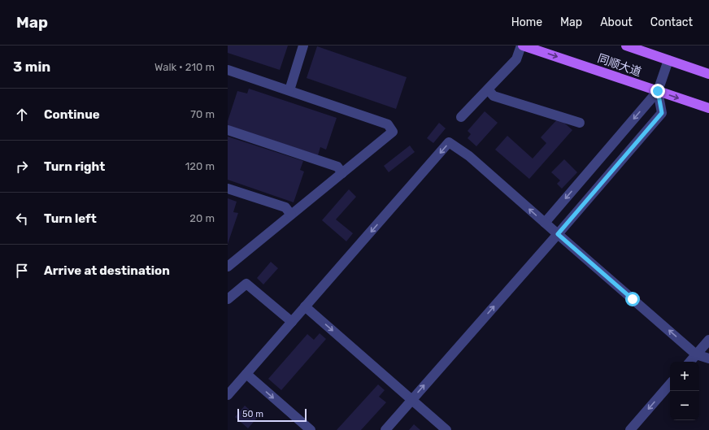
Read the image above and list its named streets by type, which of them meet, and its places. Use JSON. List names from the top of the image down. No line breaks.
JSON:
{"streets":{"main road":["同顺大道"]},"scale_bar":"50 m","page":{"header":"Map","nav":["Home","Map","About","Contact"],"heading":["3 min","Walk · 210 m"],"list":[["Continue","70 m"],["Turn right","120 m"],["Turn left","20 m"],"Arrive at destination"],"map_buttons":["+","−"],"scale":"50 m"}}
